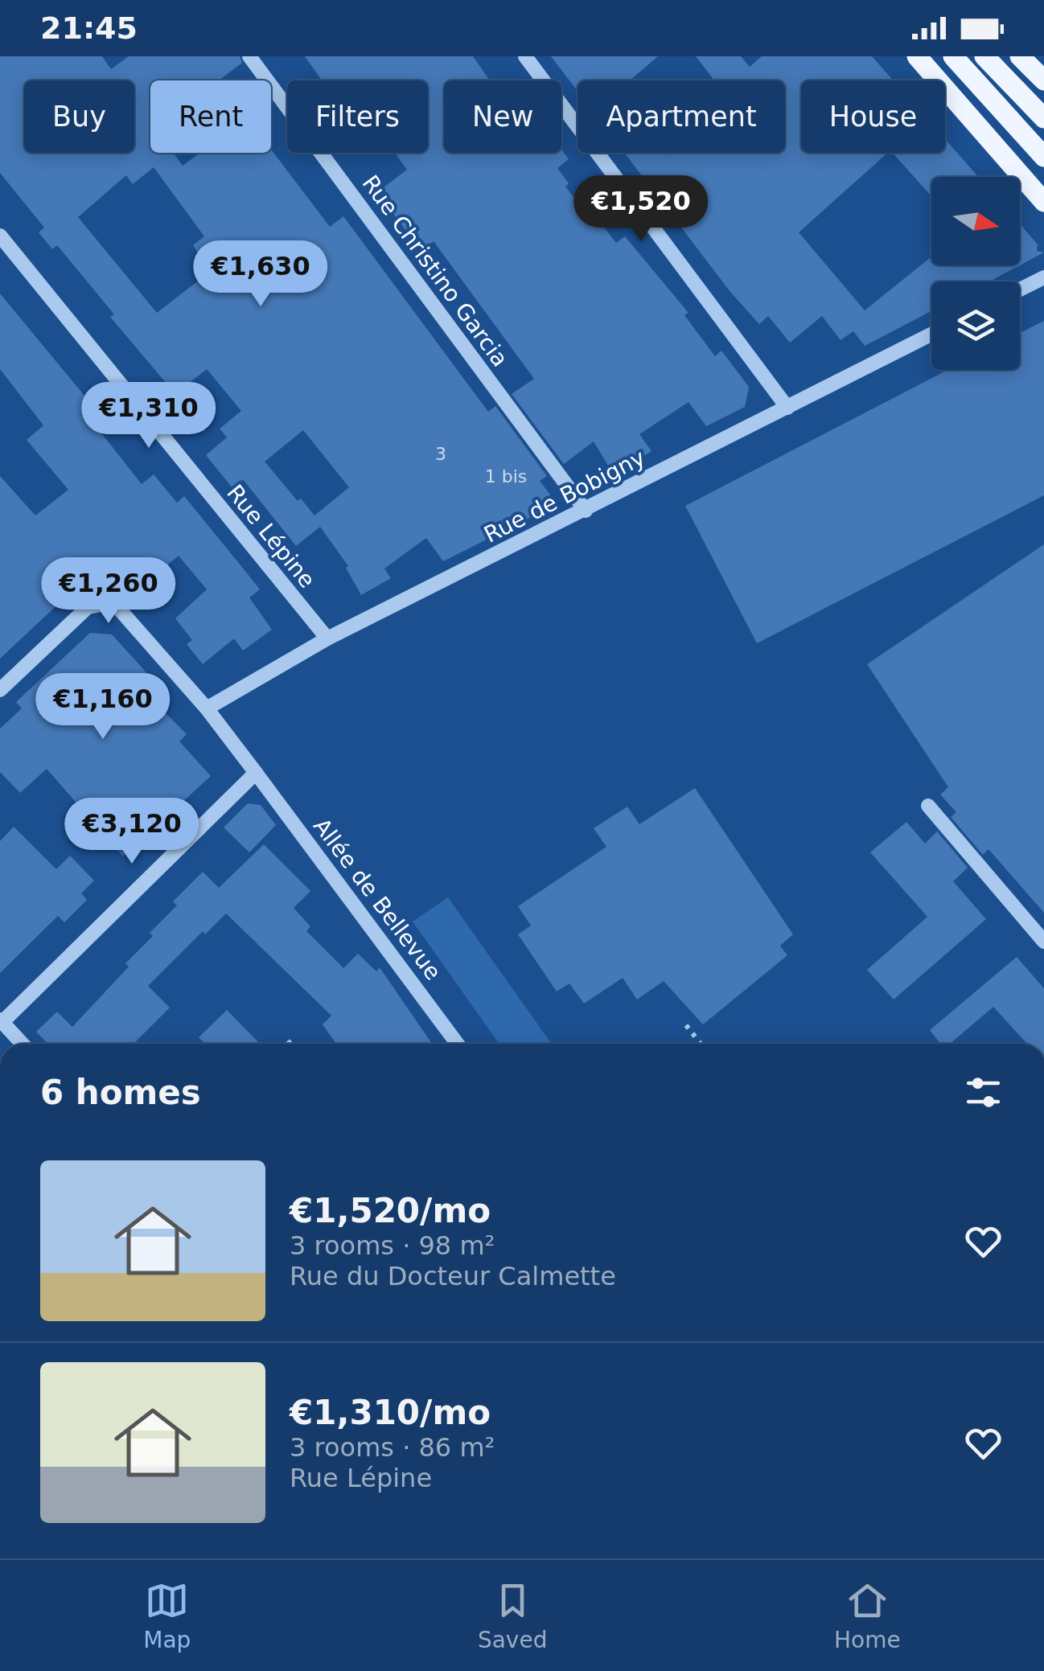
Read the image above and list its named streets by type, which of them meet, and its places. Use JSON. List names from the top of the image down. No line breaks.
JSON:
{"streets":{"street":["Rue Christino Garcia","Rue de Bobigny","Rue Lépine","Allée de Bellevue"]},"crossings":[["Rue Christino Garcia","Rue de Bobigny"],["Rue de Bobigny","Rue Lépine"],["Rue de Bobigny","Allée de Bellevue"]],"house_numbers":["3","1 bis"],"north":"right","page":{"status":"21:45","chip":["Buy","Rent","Filters","New","Apartment","House"],"price":["€1,520","€1,630","€1,310","€1,260","€1,160","€3,120"],"heading":"6 homes","list":[{"name":"€1,520/mo","note":"3 rooms · 98 m² · Rue du Docteur Calmette"},{"name":"€1,310/mo","note":"3 rooms · 86 m² · Rue Lépine"}],"tabs":["Map","Saved","Home"]}}
